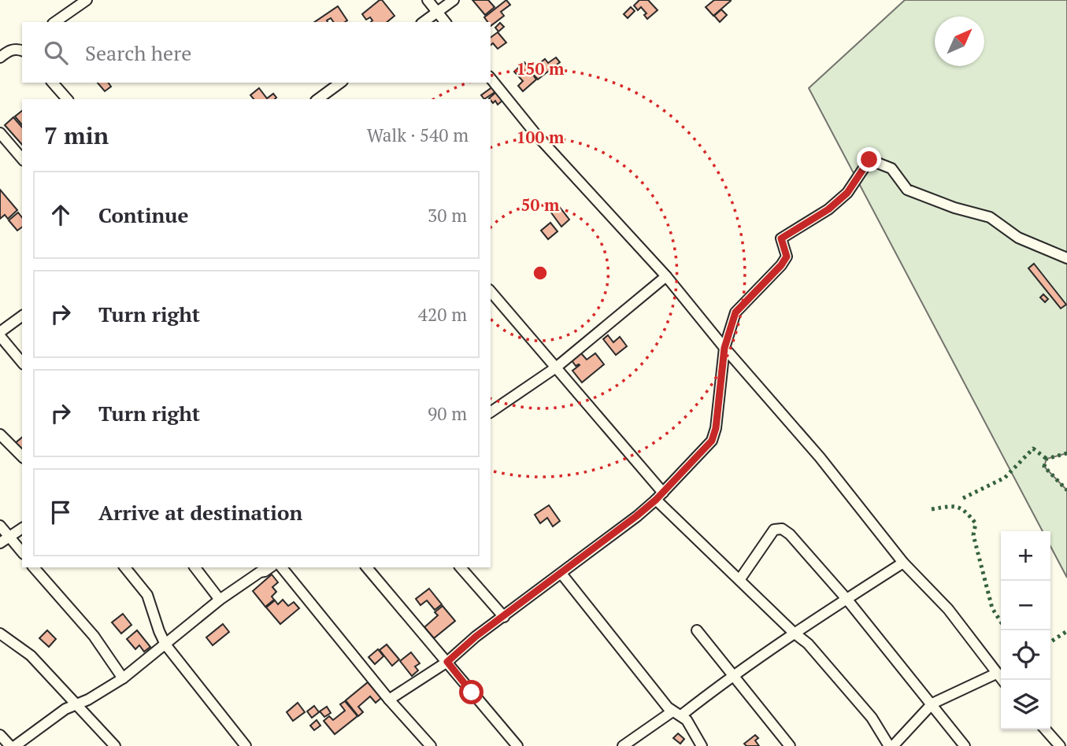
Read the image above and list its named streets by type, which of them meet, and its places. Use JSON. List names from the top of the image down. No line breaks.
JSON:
{"north":"top right","page":{"search":"Search here","heading":["7 min","Walk · 540 m"],"list":[["Continue","30 m"],["Turn right","420 m"],["Turn right","90 m"],"Arrive at destination"],"map_buttons":["+","−"]},"rings":["150 m","100 m","50 m"]}
